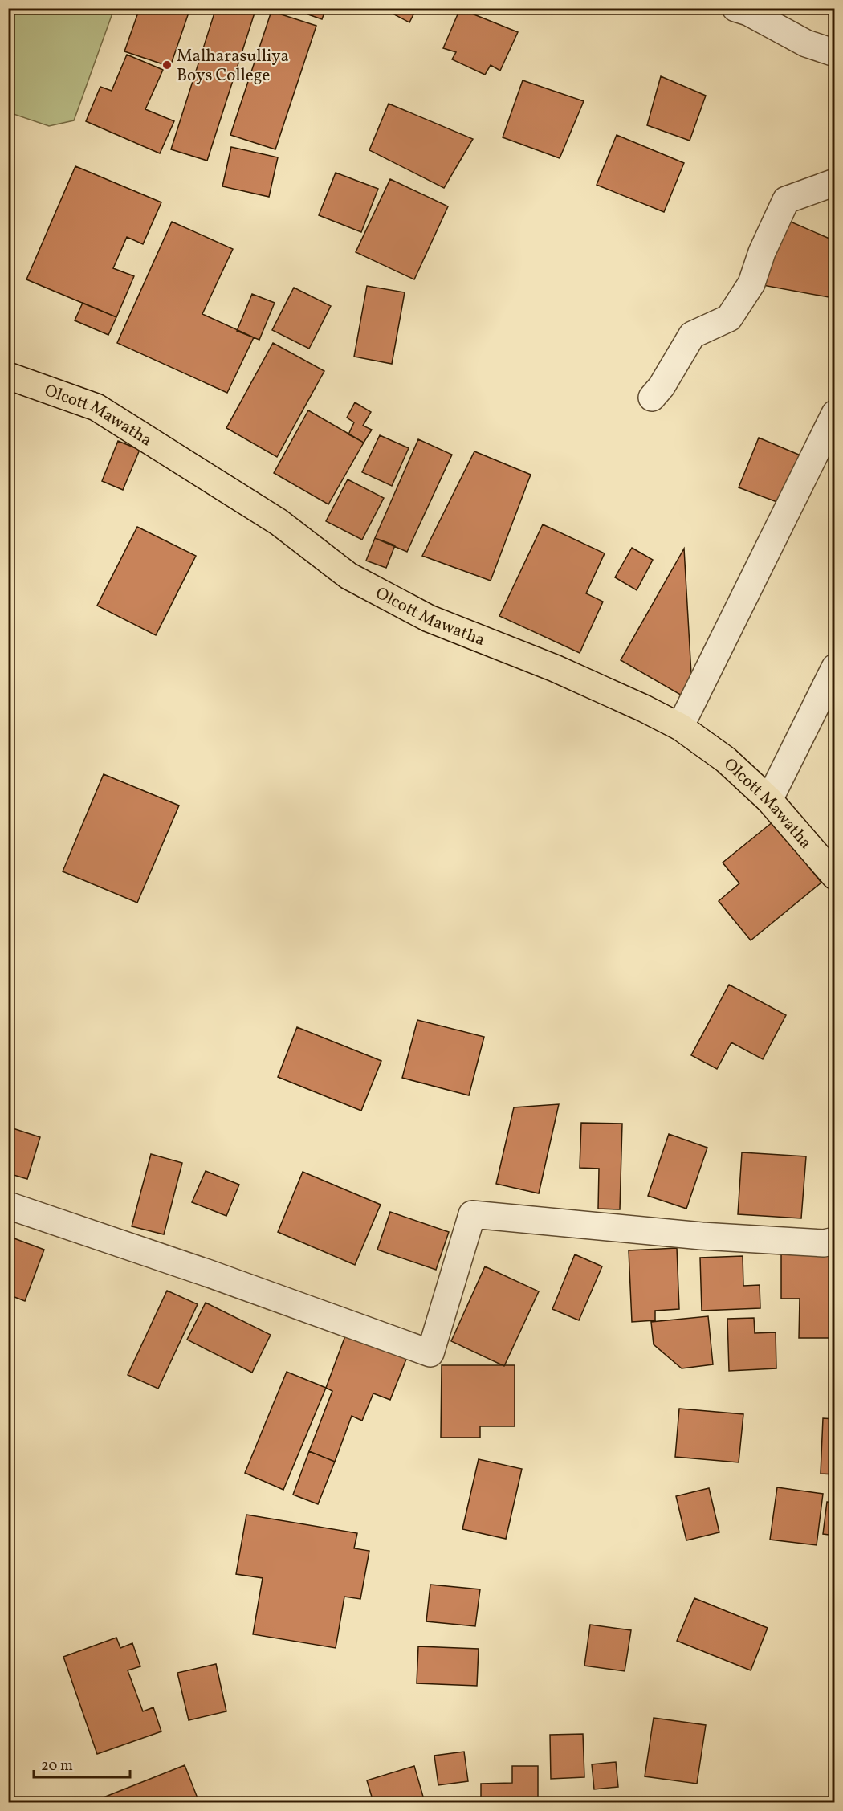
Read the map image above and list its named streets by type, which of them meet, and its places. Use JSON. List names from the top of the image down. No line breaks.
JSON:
{"streets":{"main road":["Olcott Mawatha"]},"places":["Malharasulliya Boys College"],"scale_bar":"20 m"}
